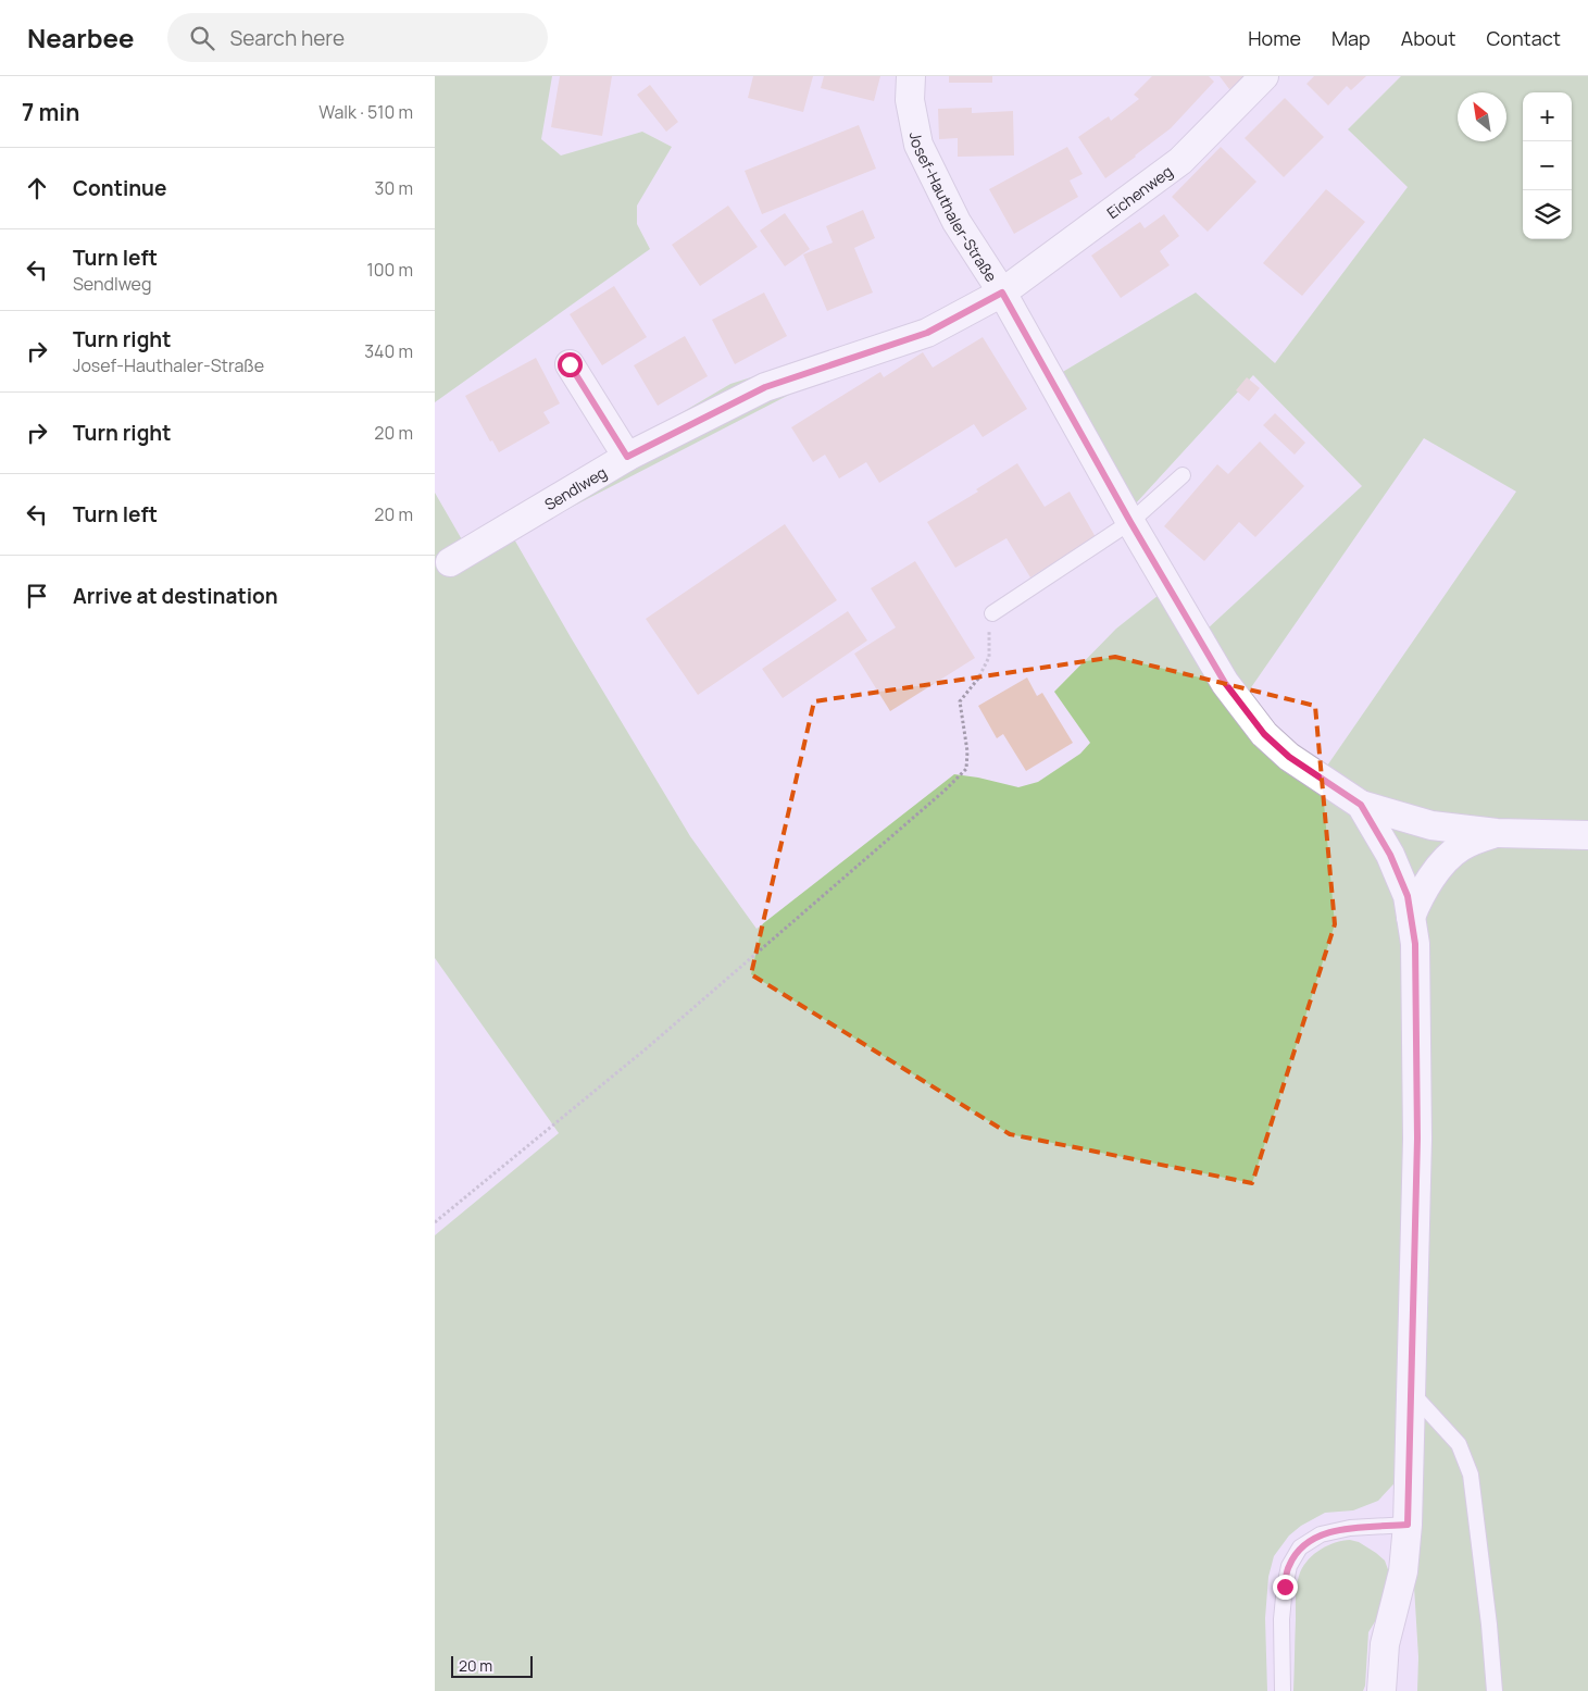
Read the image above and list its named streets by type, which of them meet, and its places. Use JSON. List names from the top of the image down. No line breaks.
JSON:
{"streets":{"street":["Eichenweg","Josef-Hauthaler-Straße","Sendlweg"]},"crossings":[["Eichenweg","Josef-Hauthaler-Straße"],["Eichenweg","Sendlweg"],["Josef-Hauthaler-Straße","Sendlweg"]],"scale_bar":"20 m","north":"top left","page":{"header":"Nearbee","search":"Search here","nav":["Home","Map","About","Contact"],"heading":["7 min","Walk · 510 m"],"map_buttons":["+","−"],"list":[["Continue","30 m"],["Turn left","Sendlweg","100 m"],["Turn right","Josef-Hauthaler-Straße","340 m"],["Turn right","20 m"],["Turn left","20 m"],"Arrive at destination"],"scale":"20 m"}}
